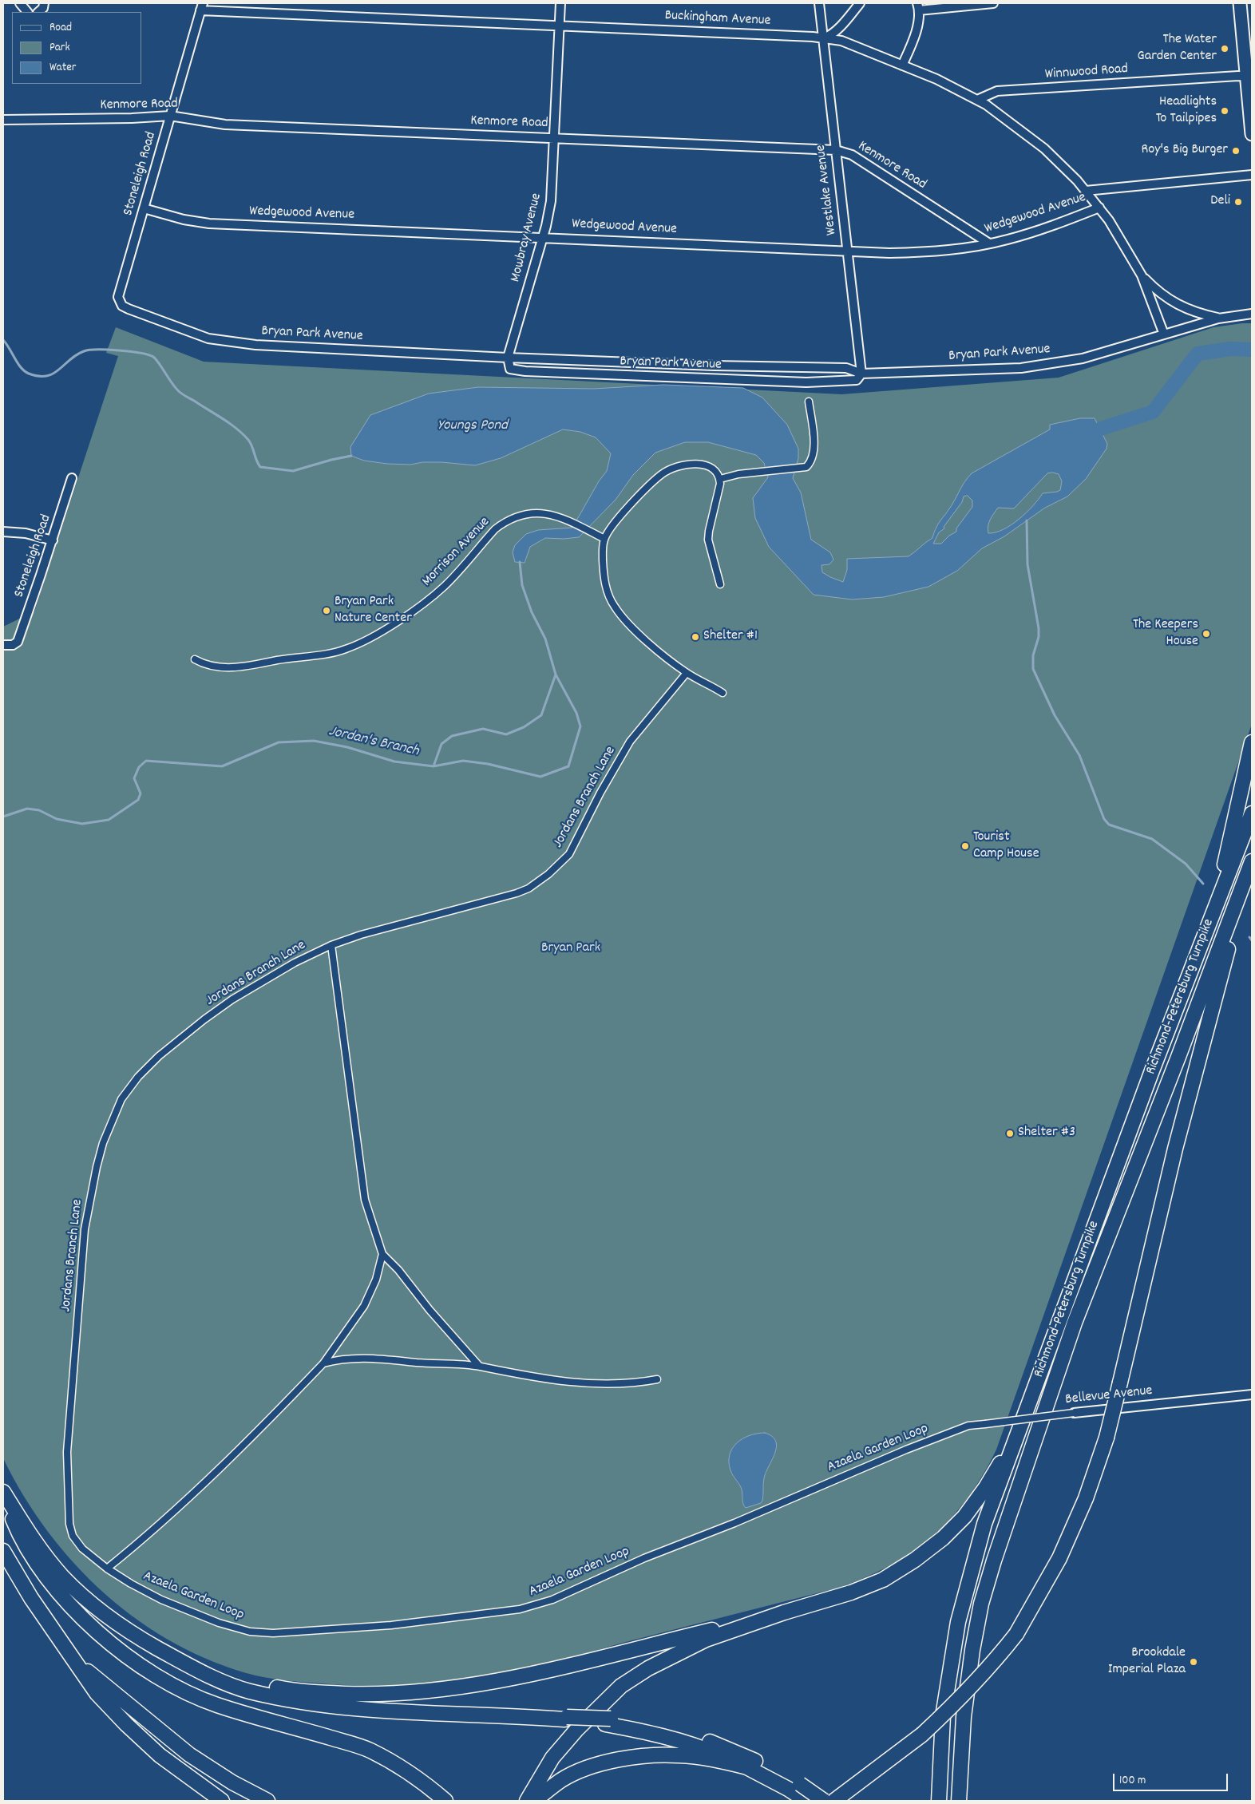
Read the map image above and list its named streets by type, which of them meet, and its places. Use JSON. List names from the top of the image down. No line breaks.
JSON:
{"streets":{"highway":["Richmond-Petersburg Turnpike"],"street":["Buckingham Avenue","Winnwood Road","Kenmore Road","Stoneleigh Road","Westlake Avenue","Wedgewood Avenue","Mowbray Avenue","Bryan Park Avenue","Morrison Avenue","Jordans Branch Lane","Bellevue Avenue","Azaela Garden Loop"]},"crossings":[["Buckingham Avenue","Winnwood Road"],["Buckingham Avenue","Stoneleigh Road"],["Buckingham Avenue","Westlake Avenue"],["Buckingham Avenue","Wedgewood Avenue"],["Buckingham Avenue","Mowbray Avenue"],["Buckingham Avenue","Bryan Park Avenue"],["Kenmore Road","Stoneleigh Road"],["Kenmore Road","Westlake Avenue"],["Kenmore Road","Wedgewood Avenue"],["Kenmore Road","Mowbray Avenue"],["Stoneleigh Road","Wedgewood Avenue"],["Stoneleigh Road","Bryan Park Avenue"],["Westlake Avenue","Wedgewood Avenue"],["Westlake Avenue","Bryan Park Avenue"],["Wedgewood Avenue","Mowbray Avenue"],["Mowbray Avenue","Bryan Park Avenue"],["Jordans Branch Lane","Azaela Garden Loop"],["Bellevue Avenue","Azaela Garden Loop"]],"water":["Youngs Pond","Jordan's Branch"],"parks":["Bryan Park"],"places":["The Water Garden Center","Headlights To Tailpipes","Roy's Big Burger","Deli","Bryan Park Nature Center","The Keepers House","Shelter #1","Tourist Camp House","Shelter #3","Brookdale Imperial Plaza"],"legend":["Road","Park","Water"],"scale_bar":"100 m"}
